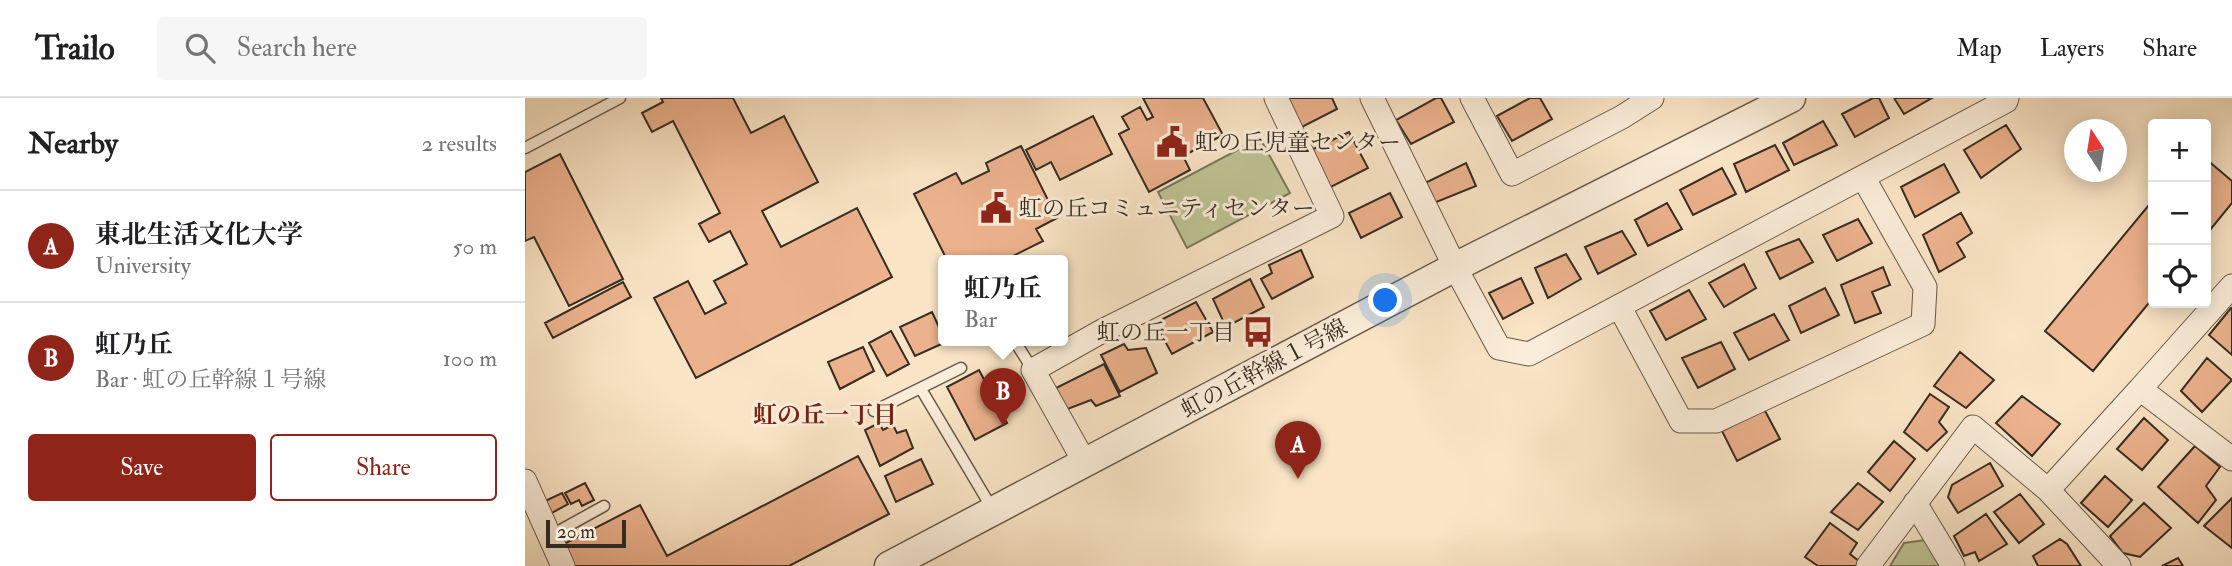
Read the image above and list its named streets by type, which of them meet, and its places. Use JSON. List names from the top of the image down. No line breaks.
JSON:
{"streets":{"street":["虹の丘幹線１号線"]},"districts":["虹の丘一丁目"],"places":{"public building":["虹の丘児童センター","虹の丘コミュニティセンター"],"bus stop":["虹の丘一丁目"]},"scale_bar":"20 m","north":"top","page":{"header":"Trailo","search":"Search here","nav":["Map","Layers","Share"],"heading":["Nearby","2 results"],"map_buttons":["+","−"],"list":[{"mark":"A","name":"東北生活文化大学","note":"University","value":"50 m"},{"mark":"B","name":"虹乃丘","note":"Bar · 虹の丘幹線１号線","value":"100 m"}],"popup":["虹乃丘","Bar"],"pins":["B","A"],"buttons":["Save","Share"],"scale":"20 m"}}
